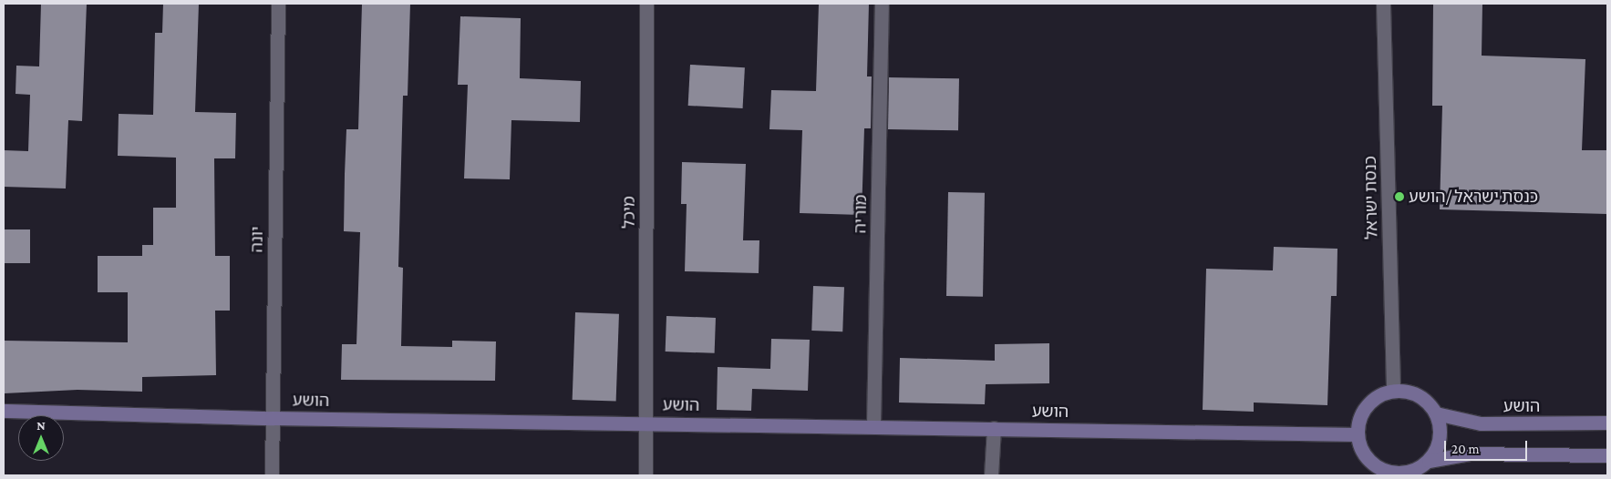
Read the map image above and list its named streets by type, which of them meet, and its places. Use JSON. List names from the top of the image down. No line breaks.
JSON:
{"streets":{"street":["כנסת ישראל","מיכל","מוריה","יונה","הושע"]},"crossings":[["כנסת ישראל","הושע"],["מיכל","הושע"],["מוריה","הושע"],["יונה","הושע"]],"places":["כנסת ישראל /הושע"],"scale_bar":"20 m","north":"top"}
